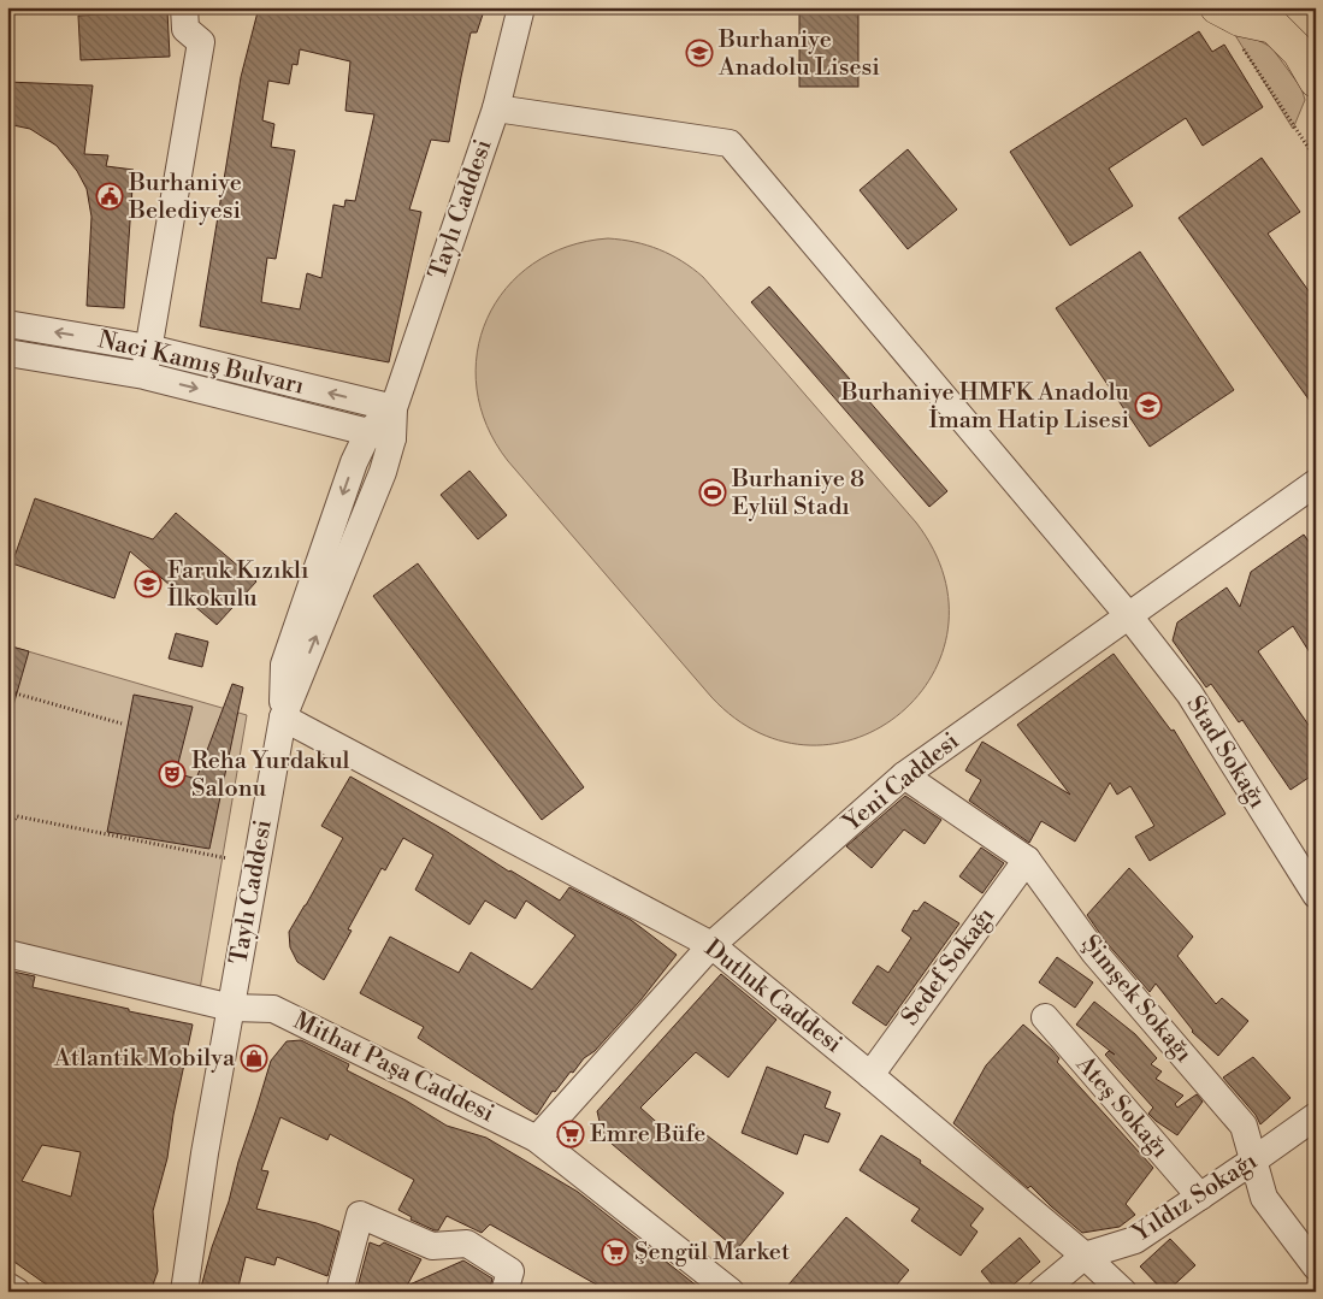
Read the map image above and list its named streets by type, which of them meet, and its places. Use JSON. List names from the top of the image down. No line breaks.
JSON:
{"streets":{"street":["Taylı Caddesi","Naci Kamış Bulvarı","Stad Sokağı","Yeni Caddesi","Sedef Sokağı","Dutluk Caddesi","Şimşek Sokağı","Mithat Paşa Caddesi","Ateş Sokağı","Yıldız Sokağı"]},"crossings":[["Taylı Caddesi","Naci Kamış Bulvarı"],["Taylı Caddesi","Stad Sokağı"],["Taylı Caddesi","Dutluk Caddesi"],["Taylı Caddesi","Mithat Paşa Caddesi"],["Stad Sokağı","Yeni Caddesi"],["Yeni Caddesi","Dutluk Caddesi"],["Yeni Caddesi","Şimşek Sokağı"],["Yeni Caddesi","Mithat Paşa Caddesi"],["Sedef Sokağı","Dutluk Caddesi"],["Sedef Sokağı","Şimşek Sokağı"],["Dutluk Caddesi","Yıldız Sokağı"],["Şimşek Sokağı","Yıldız Sokağı"],["Ateş Sokağı","Yıldız Sokağı"]],"places":{"school or university":["Burhaniye Anadolu Lisesi","Burhaniye HMFK Anadolu İmam Hatip Lisesi","Faruk Kızıklı İlkokulu"],"public building":["Burhaniye Belediyesi"],"sports":["Burhaniye 8 Eylül Stadı"],"theatre":["Reha Yurdakul Salonu"],"shop":["Atlantik Mobilya"],"supermarket":["Emre Büfe","Şengül Market"]}}
